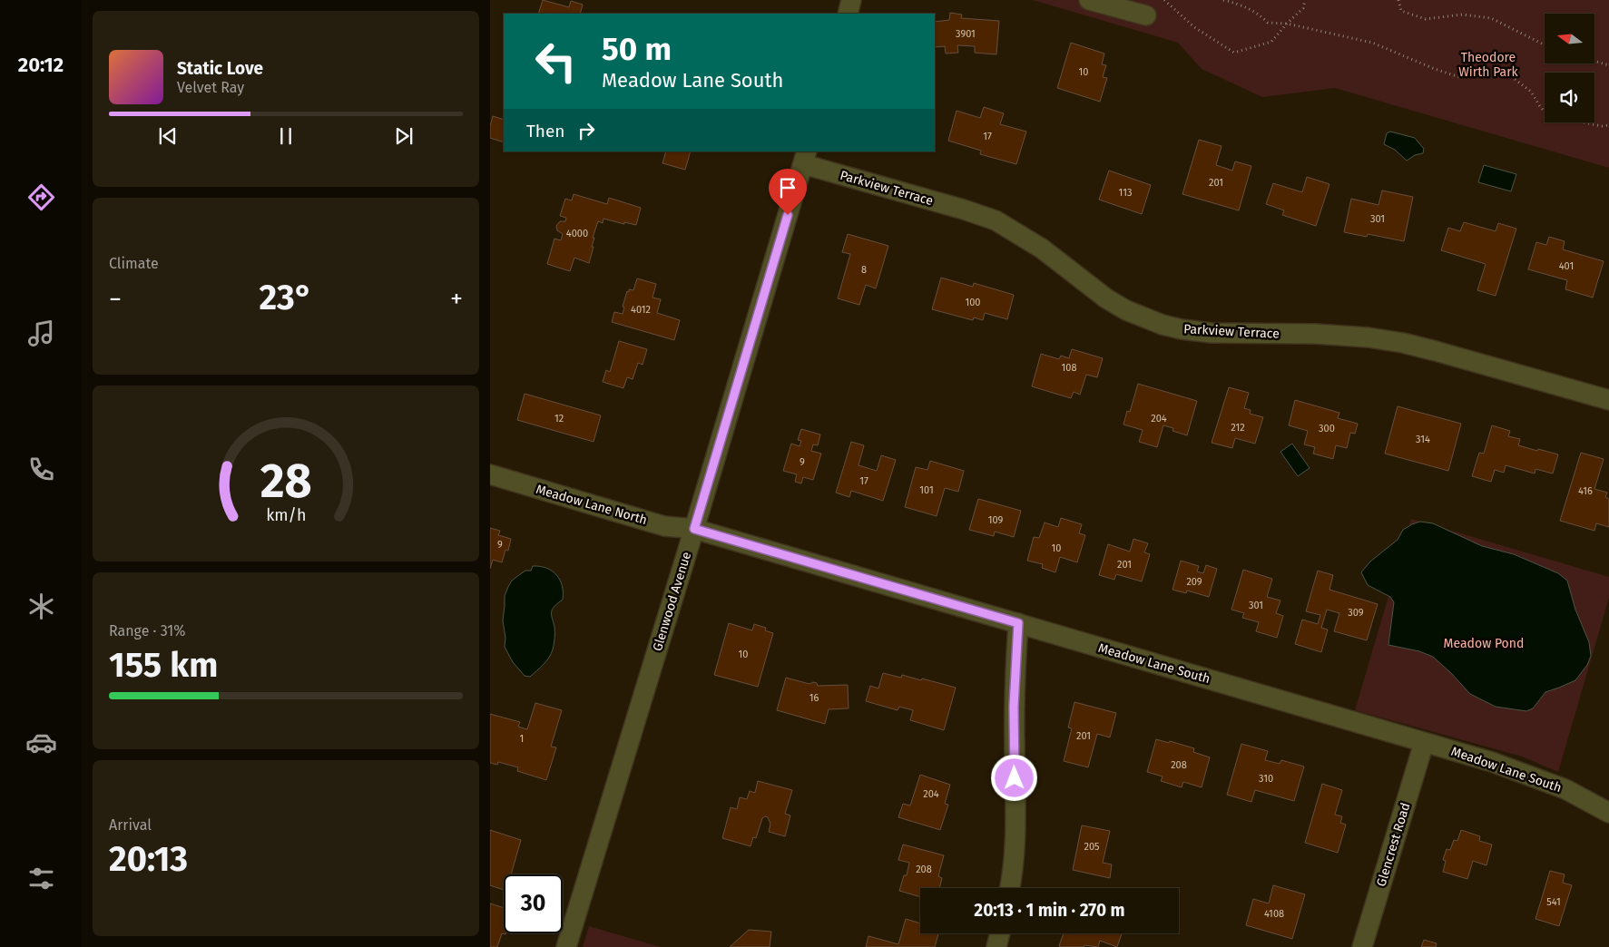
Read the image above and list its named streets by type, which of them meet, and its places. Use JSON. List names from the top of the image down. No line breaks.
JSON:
{"streets":{"street":["Parkview Terrace","Meadow Lane North","Glenwood Avenue","Meadow Lane South","Glencrest Road"]},"crossings":[["Parkview Terrace","Glenwood Avenue"],["Meadow Lane North","Glenwood Avenue"],["Meadow Lane North","Meadow Lane South"],["Glenwood Avenue","Meadow Lane South"],["Meadow Lane South","Glencrest Road"]],"parks":["Theodore Wirth Park","Meadow Pond"],"house_numbers":["3901","10","17","201","113","301","4000","401","8","100","4012","108","12","204","212","300","314","9","17","101","416","109","9","10","201","209","301","309","10","16","201","1","208","310","204","205","208","541","4108"],"north":"left","page":{"tabs":"20:12","turn":["50 m","Meadow Lane South"],"song":["Static Love","Velvet Ray"],"then":"Then","tile":["Climate",["Range · 31%","155 km"],["Arrival","20:13"]],"heat":["−","23°","+"],"limit":"30","trip":"20:13 · 1 min · 270 m","gauge":["28","km/h"]}}
